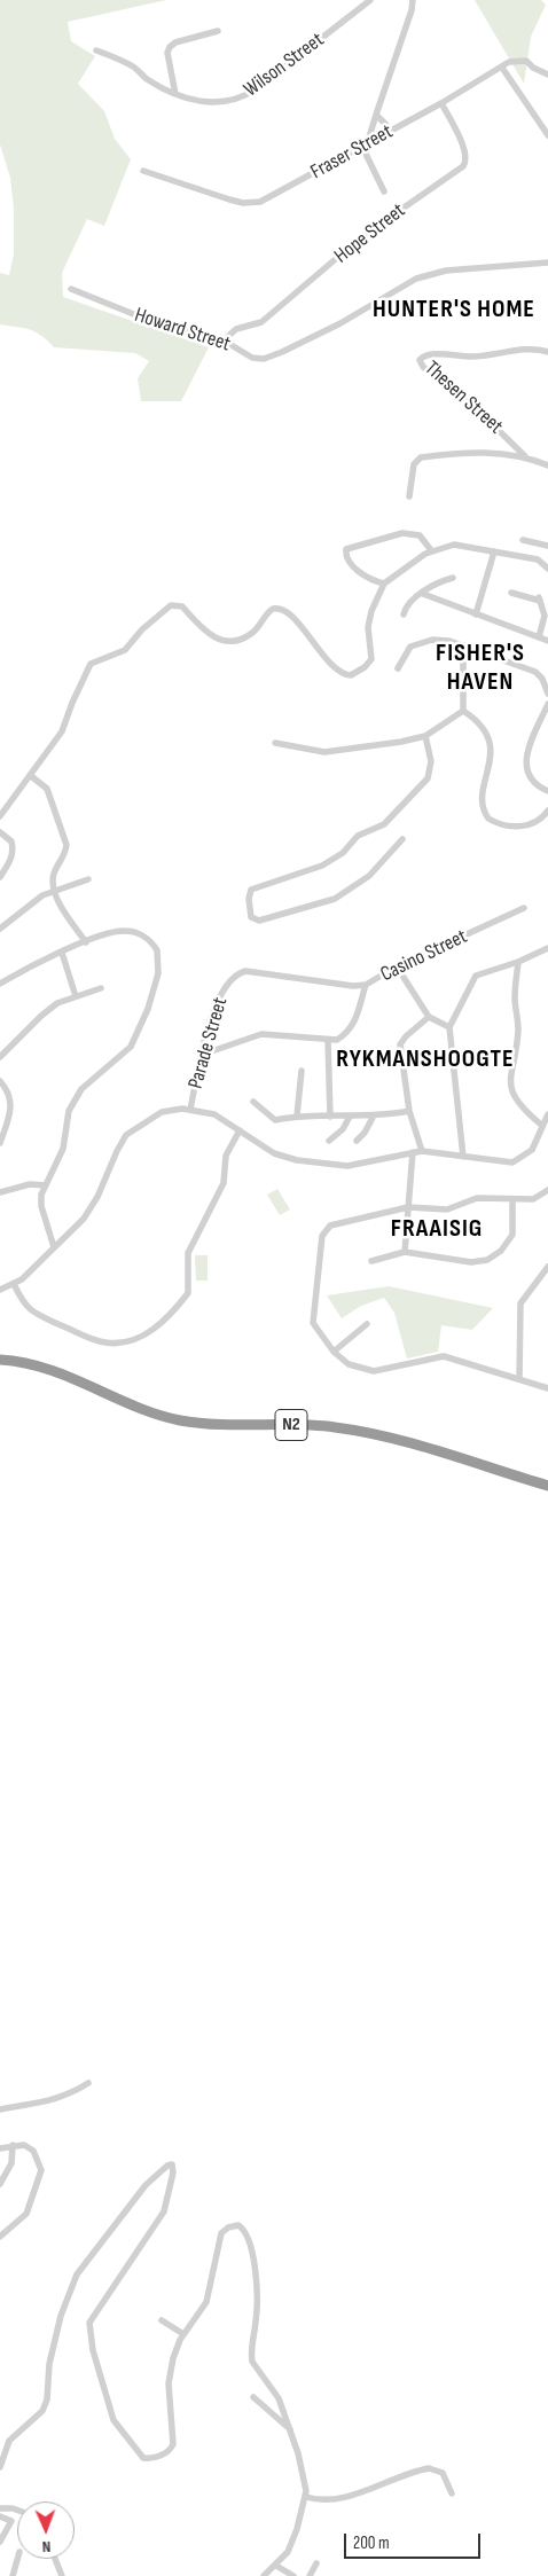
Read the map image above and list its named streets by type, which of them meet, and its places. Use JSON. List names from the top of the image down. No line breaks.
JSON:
{"streets":{"highway":["N2"],"street":["Wilson Street","Fraser Street","Hope Street","Howard Street","Thesen Street","Casino Street","Parade Street"]},"crossings":[["Fraser Street","Hope Street"],["Hope Street","Howard Street"],["Casino Street","Parade Street"]],"districts":["HUNTER'S HOME","FISHER'S HAVEN","RYKMANSHOOGTE","FRAAISIG"],"scale_bar":"200 m","north":"bottom"}
